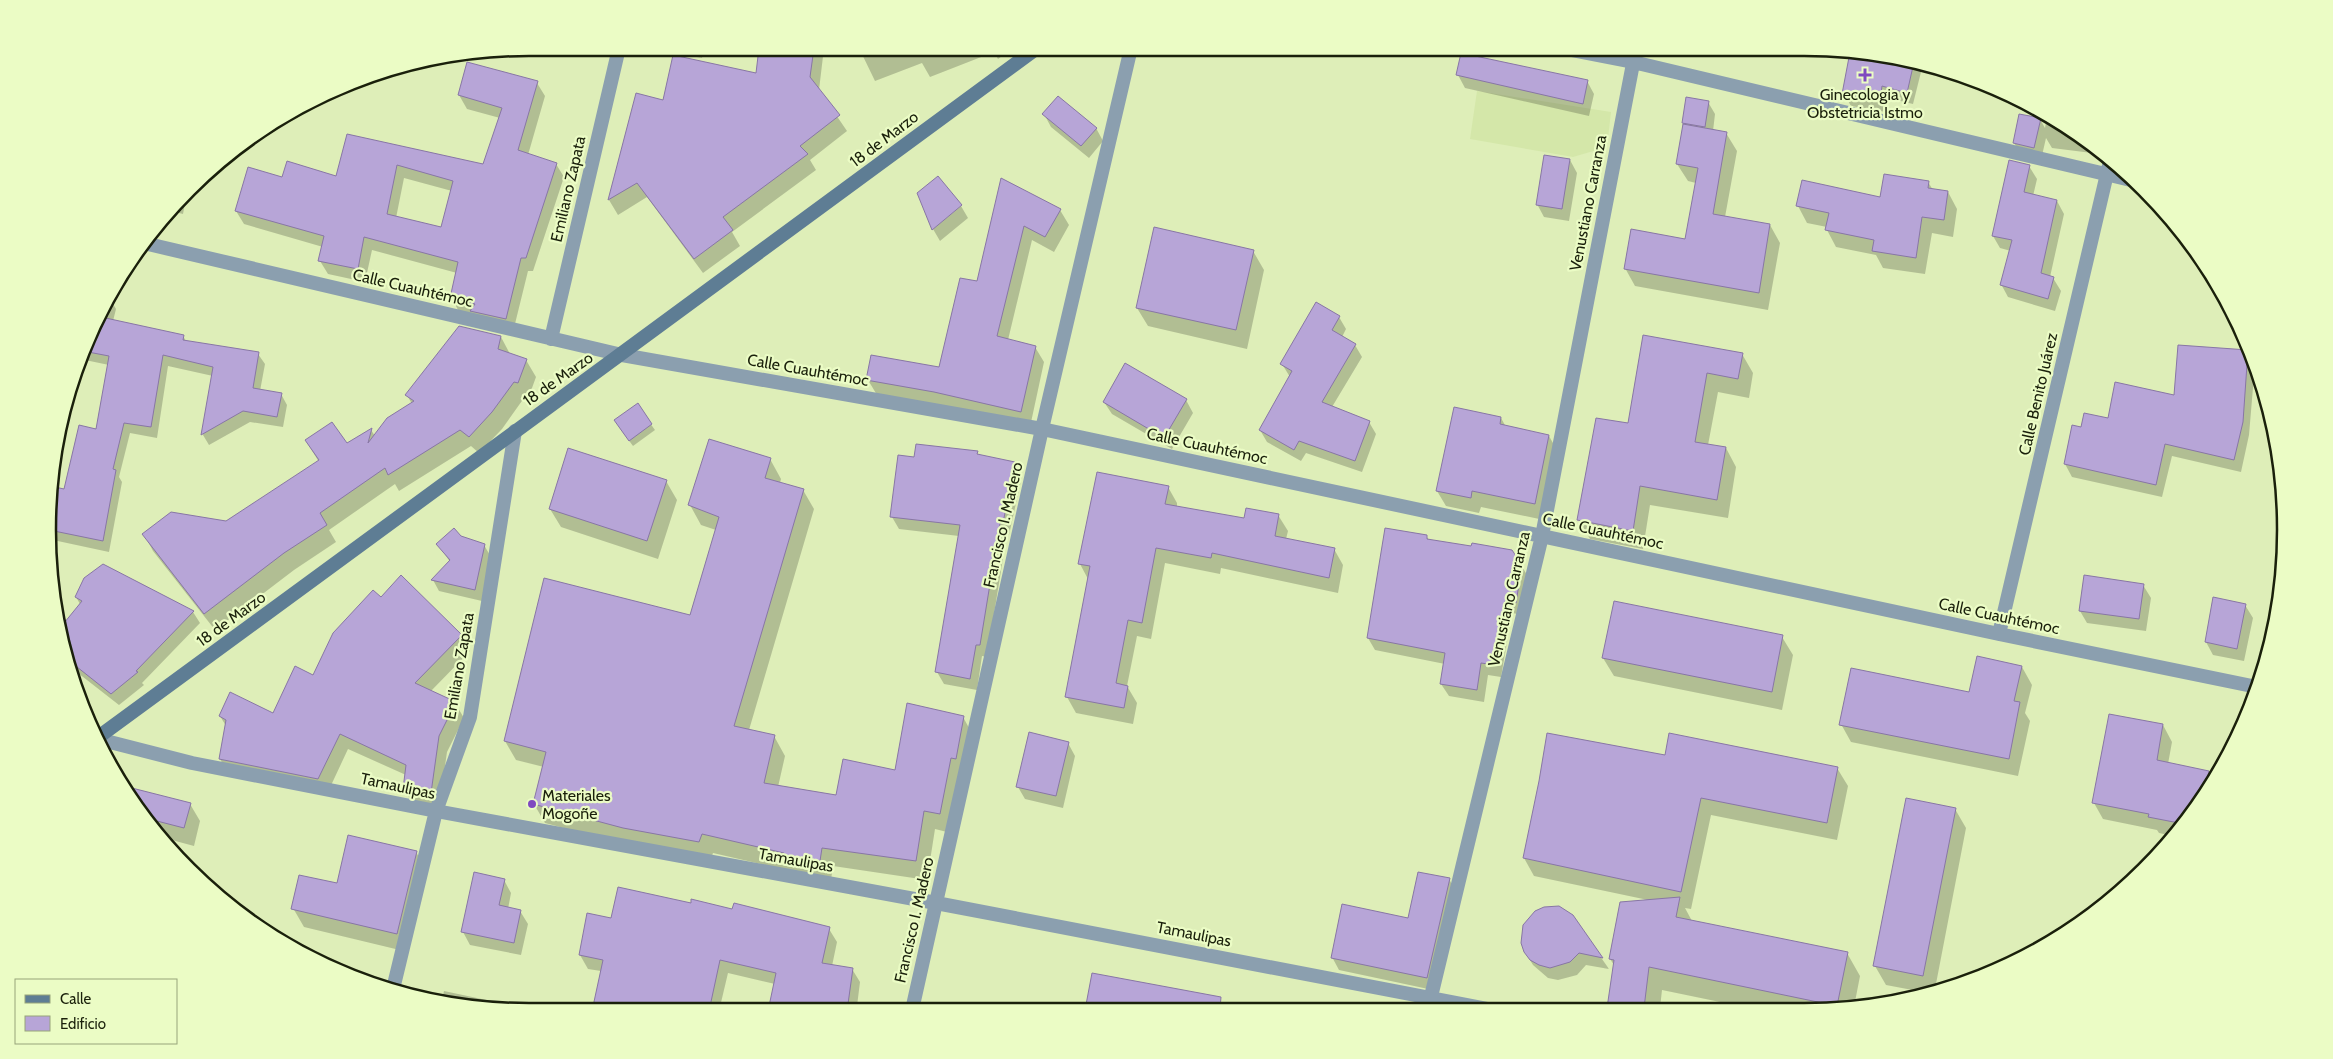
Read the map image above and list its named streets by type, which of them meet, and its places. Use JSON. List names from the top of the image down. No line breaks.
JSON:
{"streets":{"main road":["18 de Marzo"],"street":["Emiliano Zapata","Venustiano Carranza","Calle Cuauhtémoc","Calle Benito Juárez","Francisco I. Madero","Tamaulipas"]},"crossings":[["18 de Marzo","Emiliano Zapata"],["18 de Marzo","Calle Cuauhtémoc"],["Emiliano Zapata","Calle Cuauhtémoc"],["Emiliano Zapata","Tamaulipas"],["Venustiano Carranza","Calle Cuauhtémoc"],["Venustiano Carranza","Tamaulipas"],["Calle Cuauhtémoc","Calle Benito Juárez"],["Calle Cuauhtémoc","Francisco I. Madero"],["Francisco I. Madero","Tamaulipas"]],"places":{"health":["Ginecologia y Obstetricia Istmo"],"other":["Materiales Mogoñe"]},"legend":["Calle","Edificio"]}
